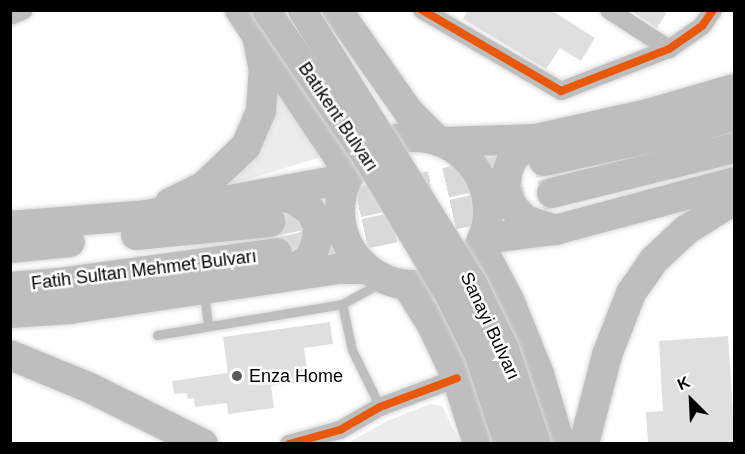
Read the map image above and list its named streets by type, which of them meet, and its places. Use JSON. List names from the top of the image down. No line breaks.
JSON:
{"streets":{"highway":["Fatih Sultan Mehmet Bulvarı"],"main road":["Batıkent Bulvarı","Sanayi Bulvarı"]},"crossings":[["Batıkent Bulvarı","Sanayi Bulvarı"]],"places":["Enza Home"],"north":"top left"}
